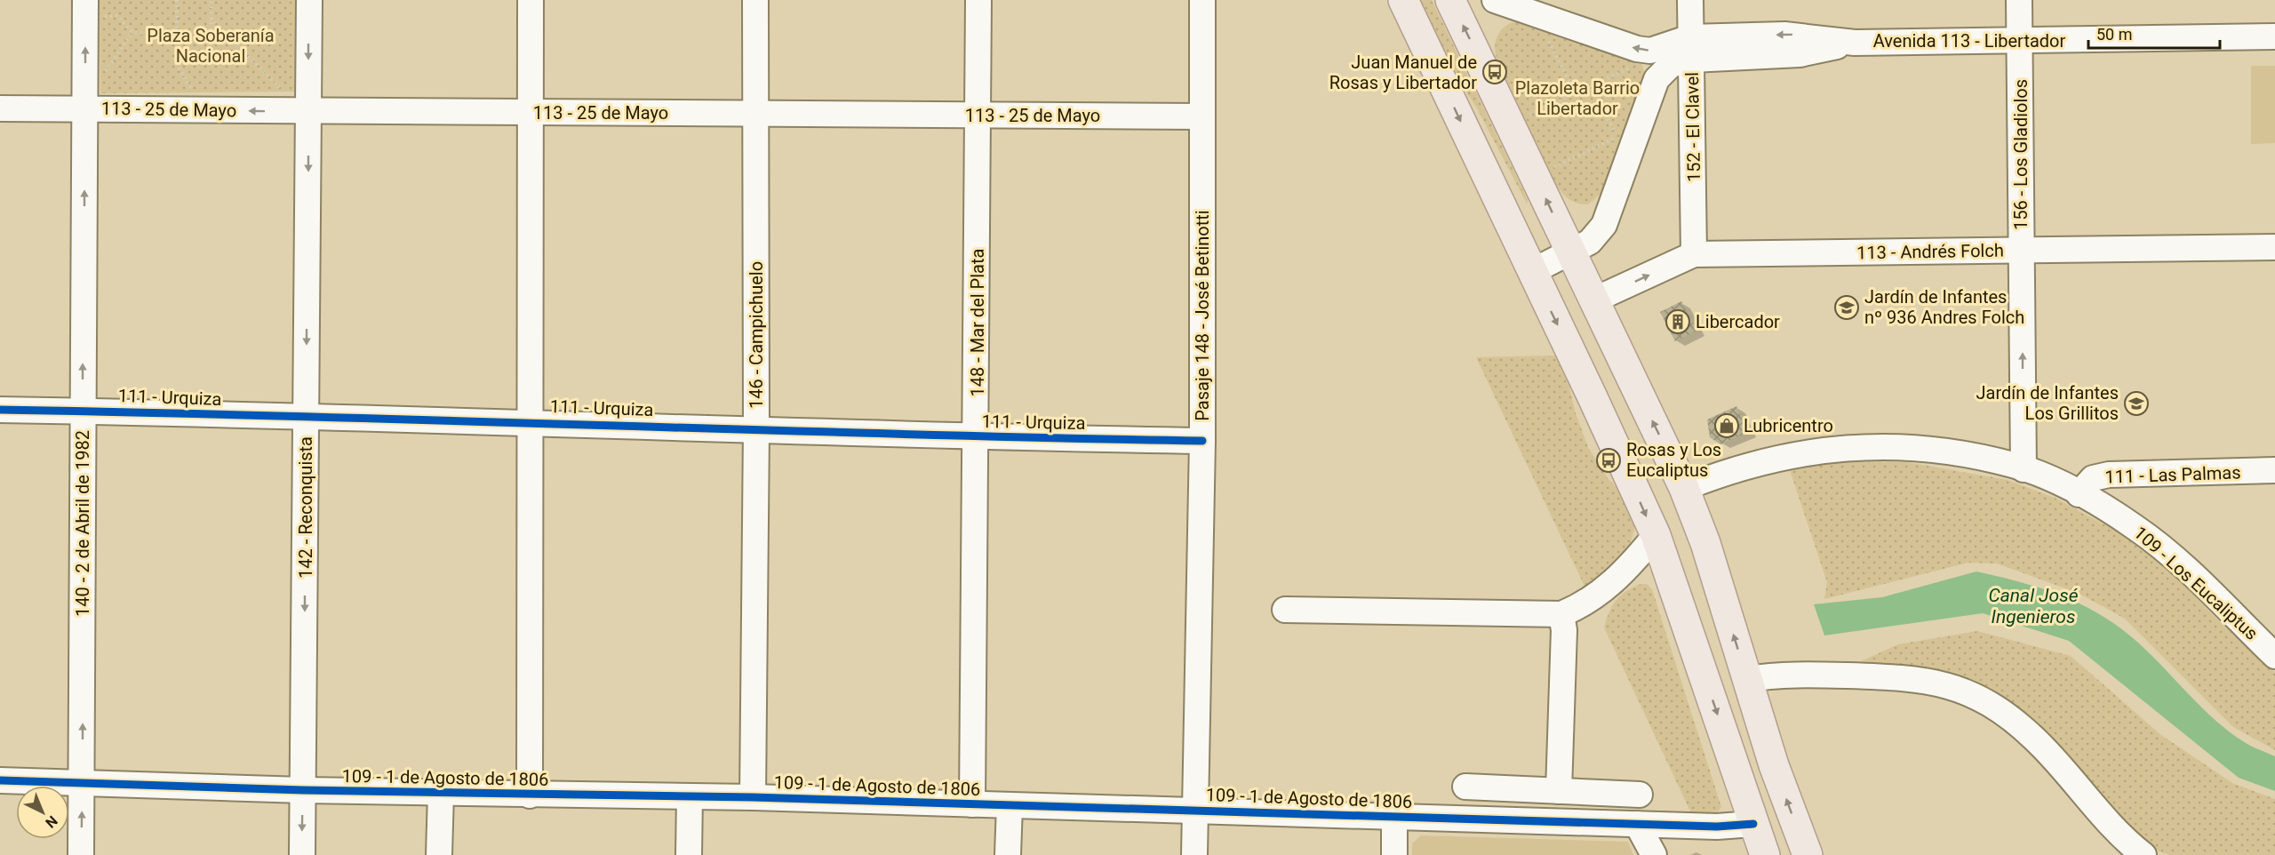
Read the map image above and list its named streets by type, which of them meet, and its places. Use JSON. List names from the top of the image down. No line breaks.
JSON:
{"streets":{"street":["Avenida 113 - Libertador","113 - 25 de Mayo","152 - El Clavel","156 - Los Gladiolos","113 - Andrés Folch","Pasaje 148 - José Betinotti","148 - Mar del Plata","146 - Campichuelo","111 - Urquiza","111 - Las Palmas","142 - Reconquista","140 - 2 de Abril de 1982","109 - Los Eucaliptus","109 - 1 de Agosto de 1806"]},"crossings":[["Avenida 113 - Libertador","152 - El Clavel"],["Avenida 113 - Libertador","156 - Los Gladiolos"],["113 - 25 de Mayo","Pasaje 148 - José Betinotti"],["113 - 25 de Mayo","148 - Mar del Plata"],["113 - 25 de Mayo","146 - Campichuelo"],["113 - 25 de Mayo","142 - Reconquista"],["113 - 25 de Mayo","140 - 2 de Abril de 1982"],["152 - El Clavel","113 - Andrés Folch"],["156 - Los Gladiolos","113 - Andrés Folch"],["156 - Los Gladiolos","109 - Los Eucaliptus"],["Pasaje 148 - José Betinotti","111 - Urquiza"],["Pasaje 148 - José Betinotti","109 - 1 de Agosto de 1806"],["148 - Mar del Plata","111 - Urquiza"],["148 - Mar del Plata","109 - 1 de Agosto de 1806"],["146 - Campichuelo","111 - Urquiza"],["146 - Campichuelo","109 - 1 de Agosto de 1806"],["111 - Urquiza","142 - Reconquista"],["111 - Urquiza","140 - 2 de Abril de 1982"],["111 - Las Palmas","109 - Los Eucaliptus"],["142 - Reconquista","109 - 1 de Agosto de 1806"],["140 - 2 de Abril de 1982","109 - 1 de Agosto de 1806"]],"one_way":["156 - Los Gladiolos","140 - 2 de Abril de 1982"],"water":["Canal José Ingenieros"],"parks":["Plaza Soberanía Nacional","Plazoleta Barrio Libertador"],"places":{"bus stop":["Juan Manuel de Rosas y Libertador","Rosas y Los Eucaliptus"],"school or university":["Jardín de Infantes nº 936 Andres Folch","Jardín de Infantes Los Grillitos"],"building":["Libercador"],"shop":["Lubricentro"]},"scale_bar":"50 m","north":"bottom right"}
